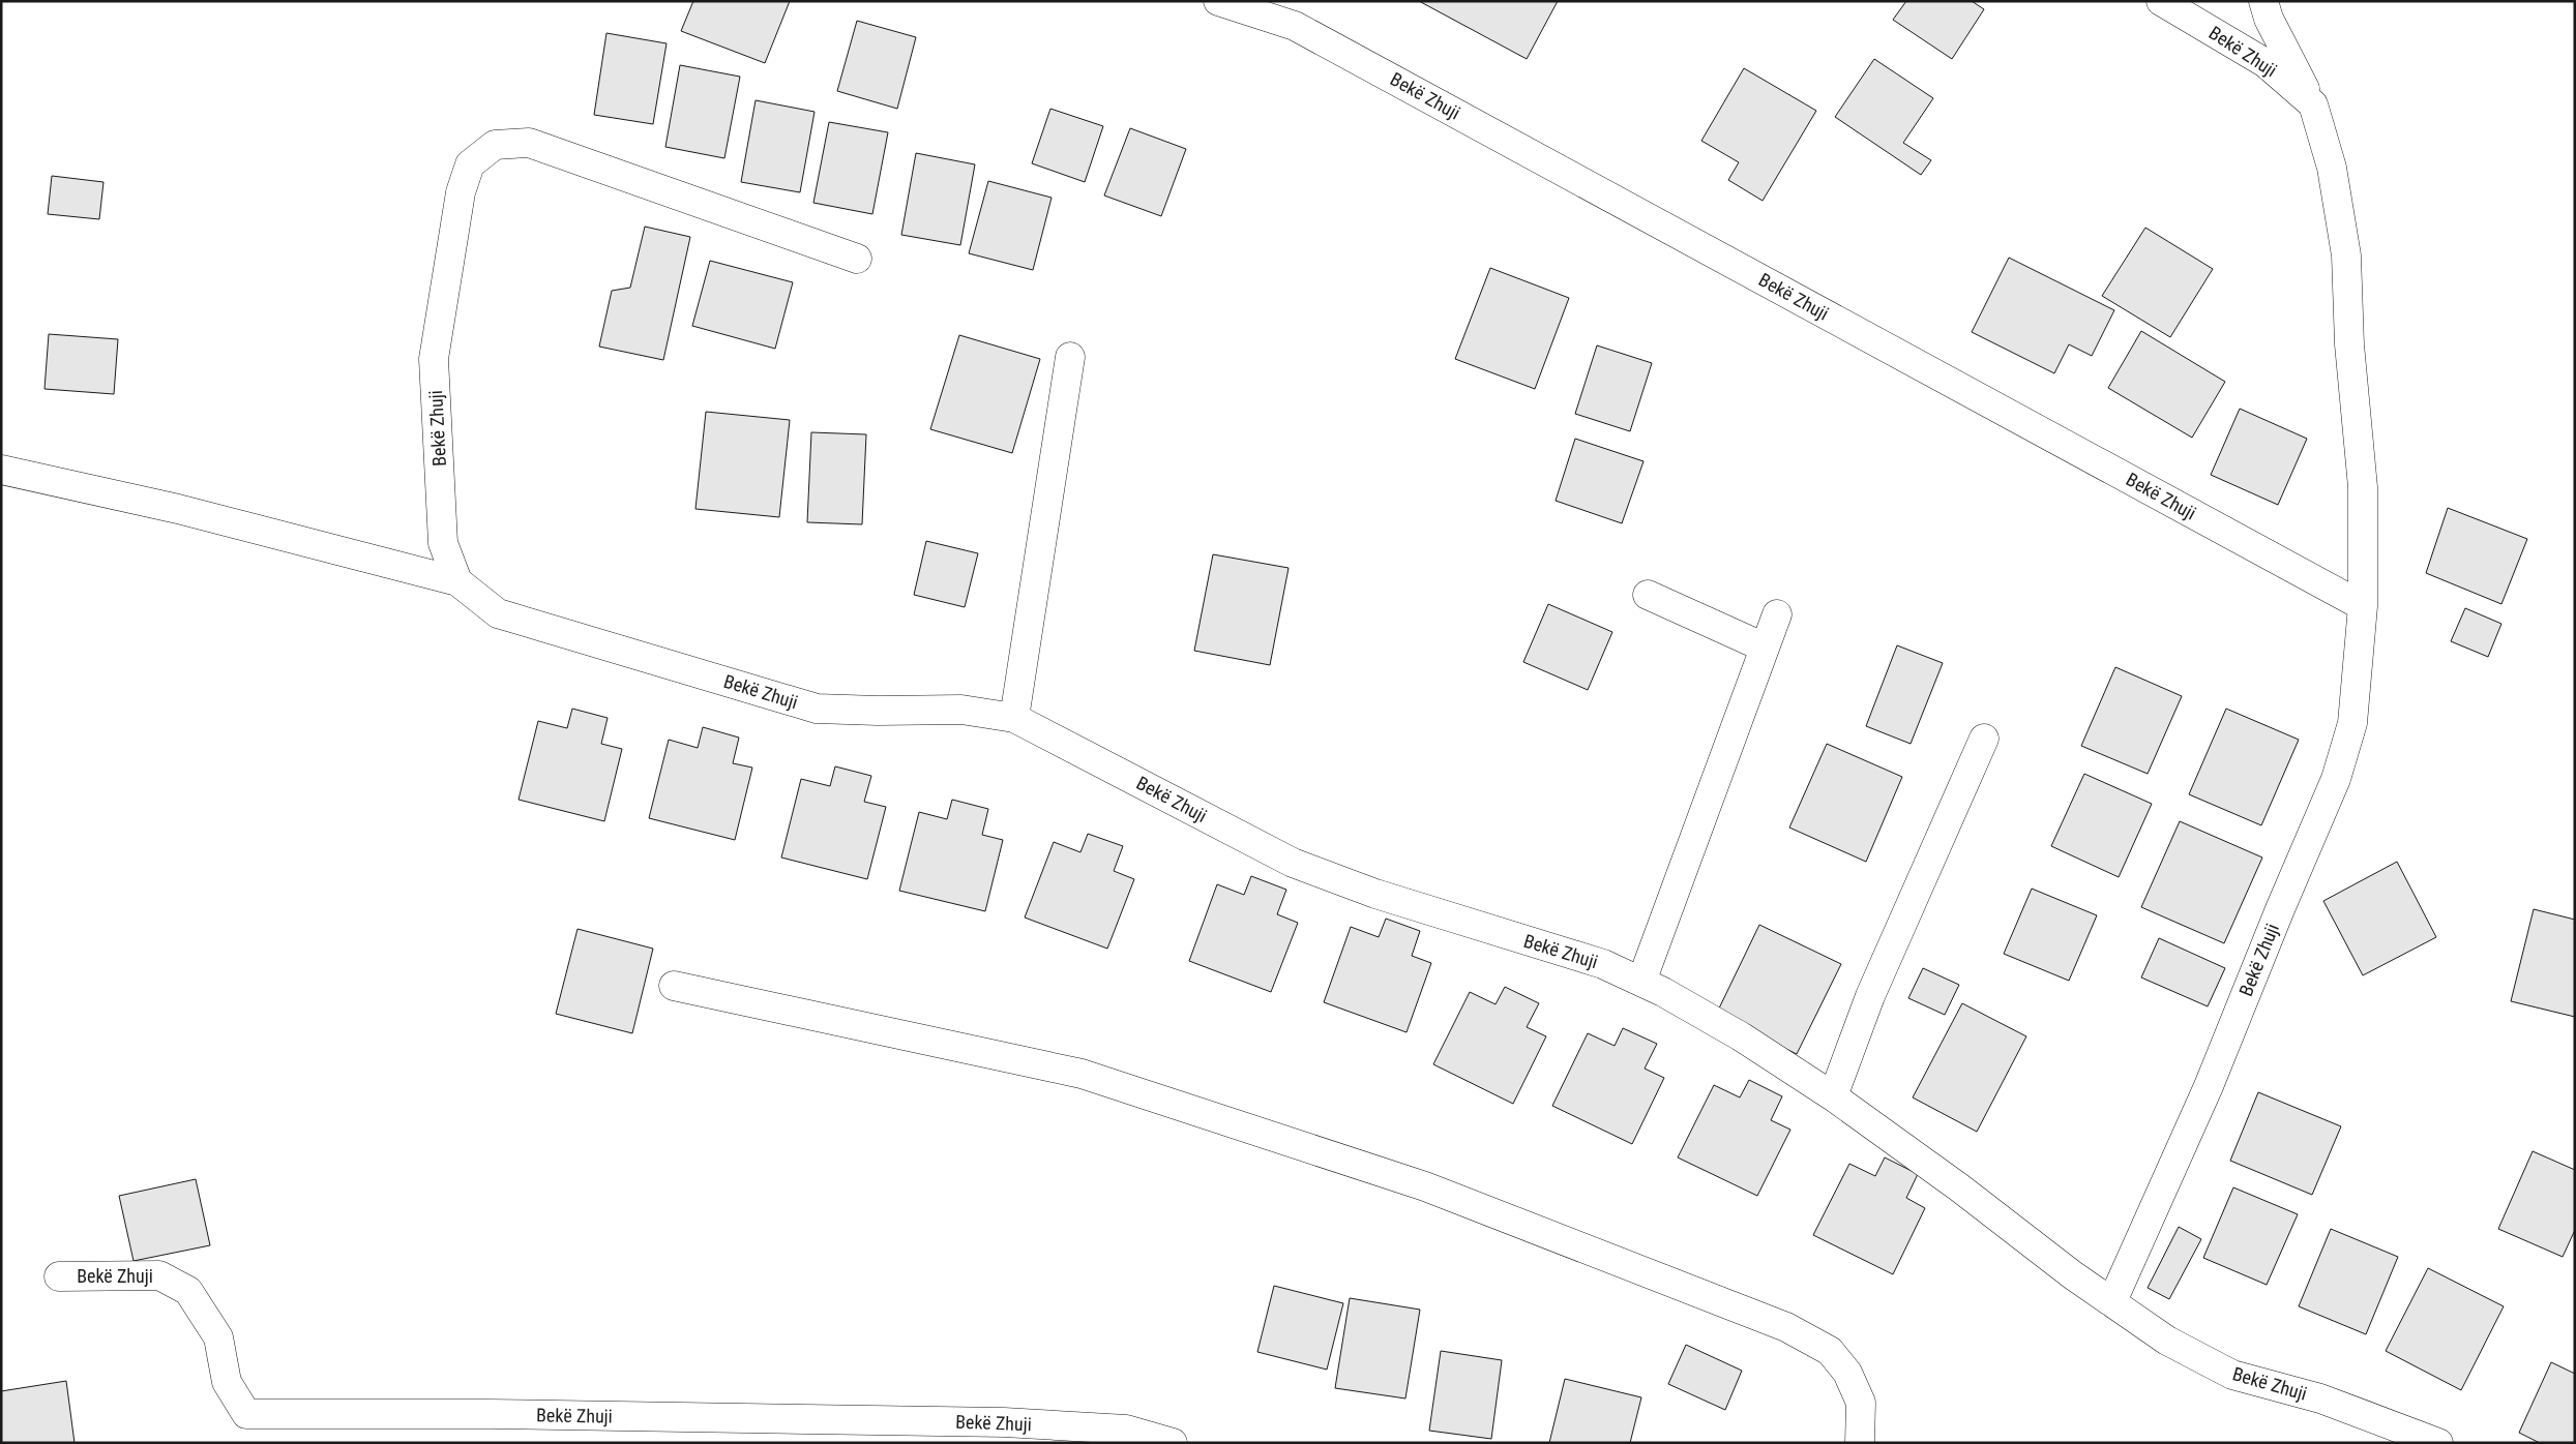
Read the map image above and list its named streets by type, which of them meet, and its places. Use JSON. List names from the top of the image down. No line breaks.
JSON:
{"streets":{"street":["Bekë Zhuji"]}}
